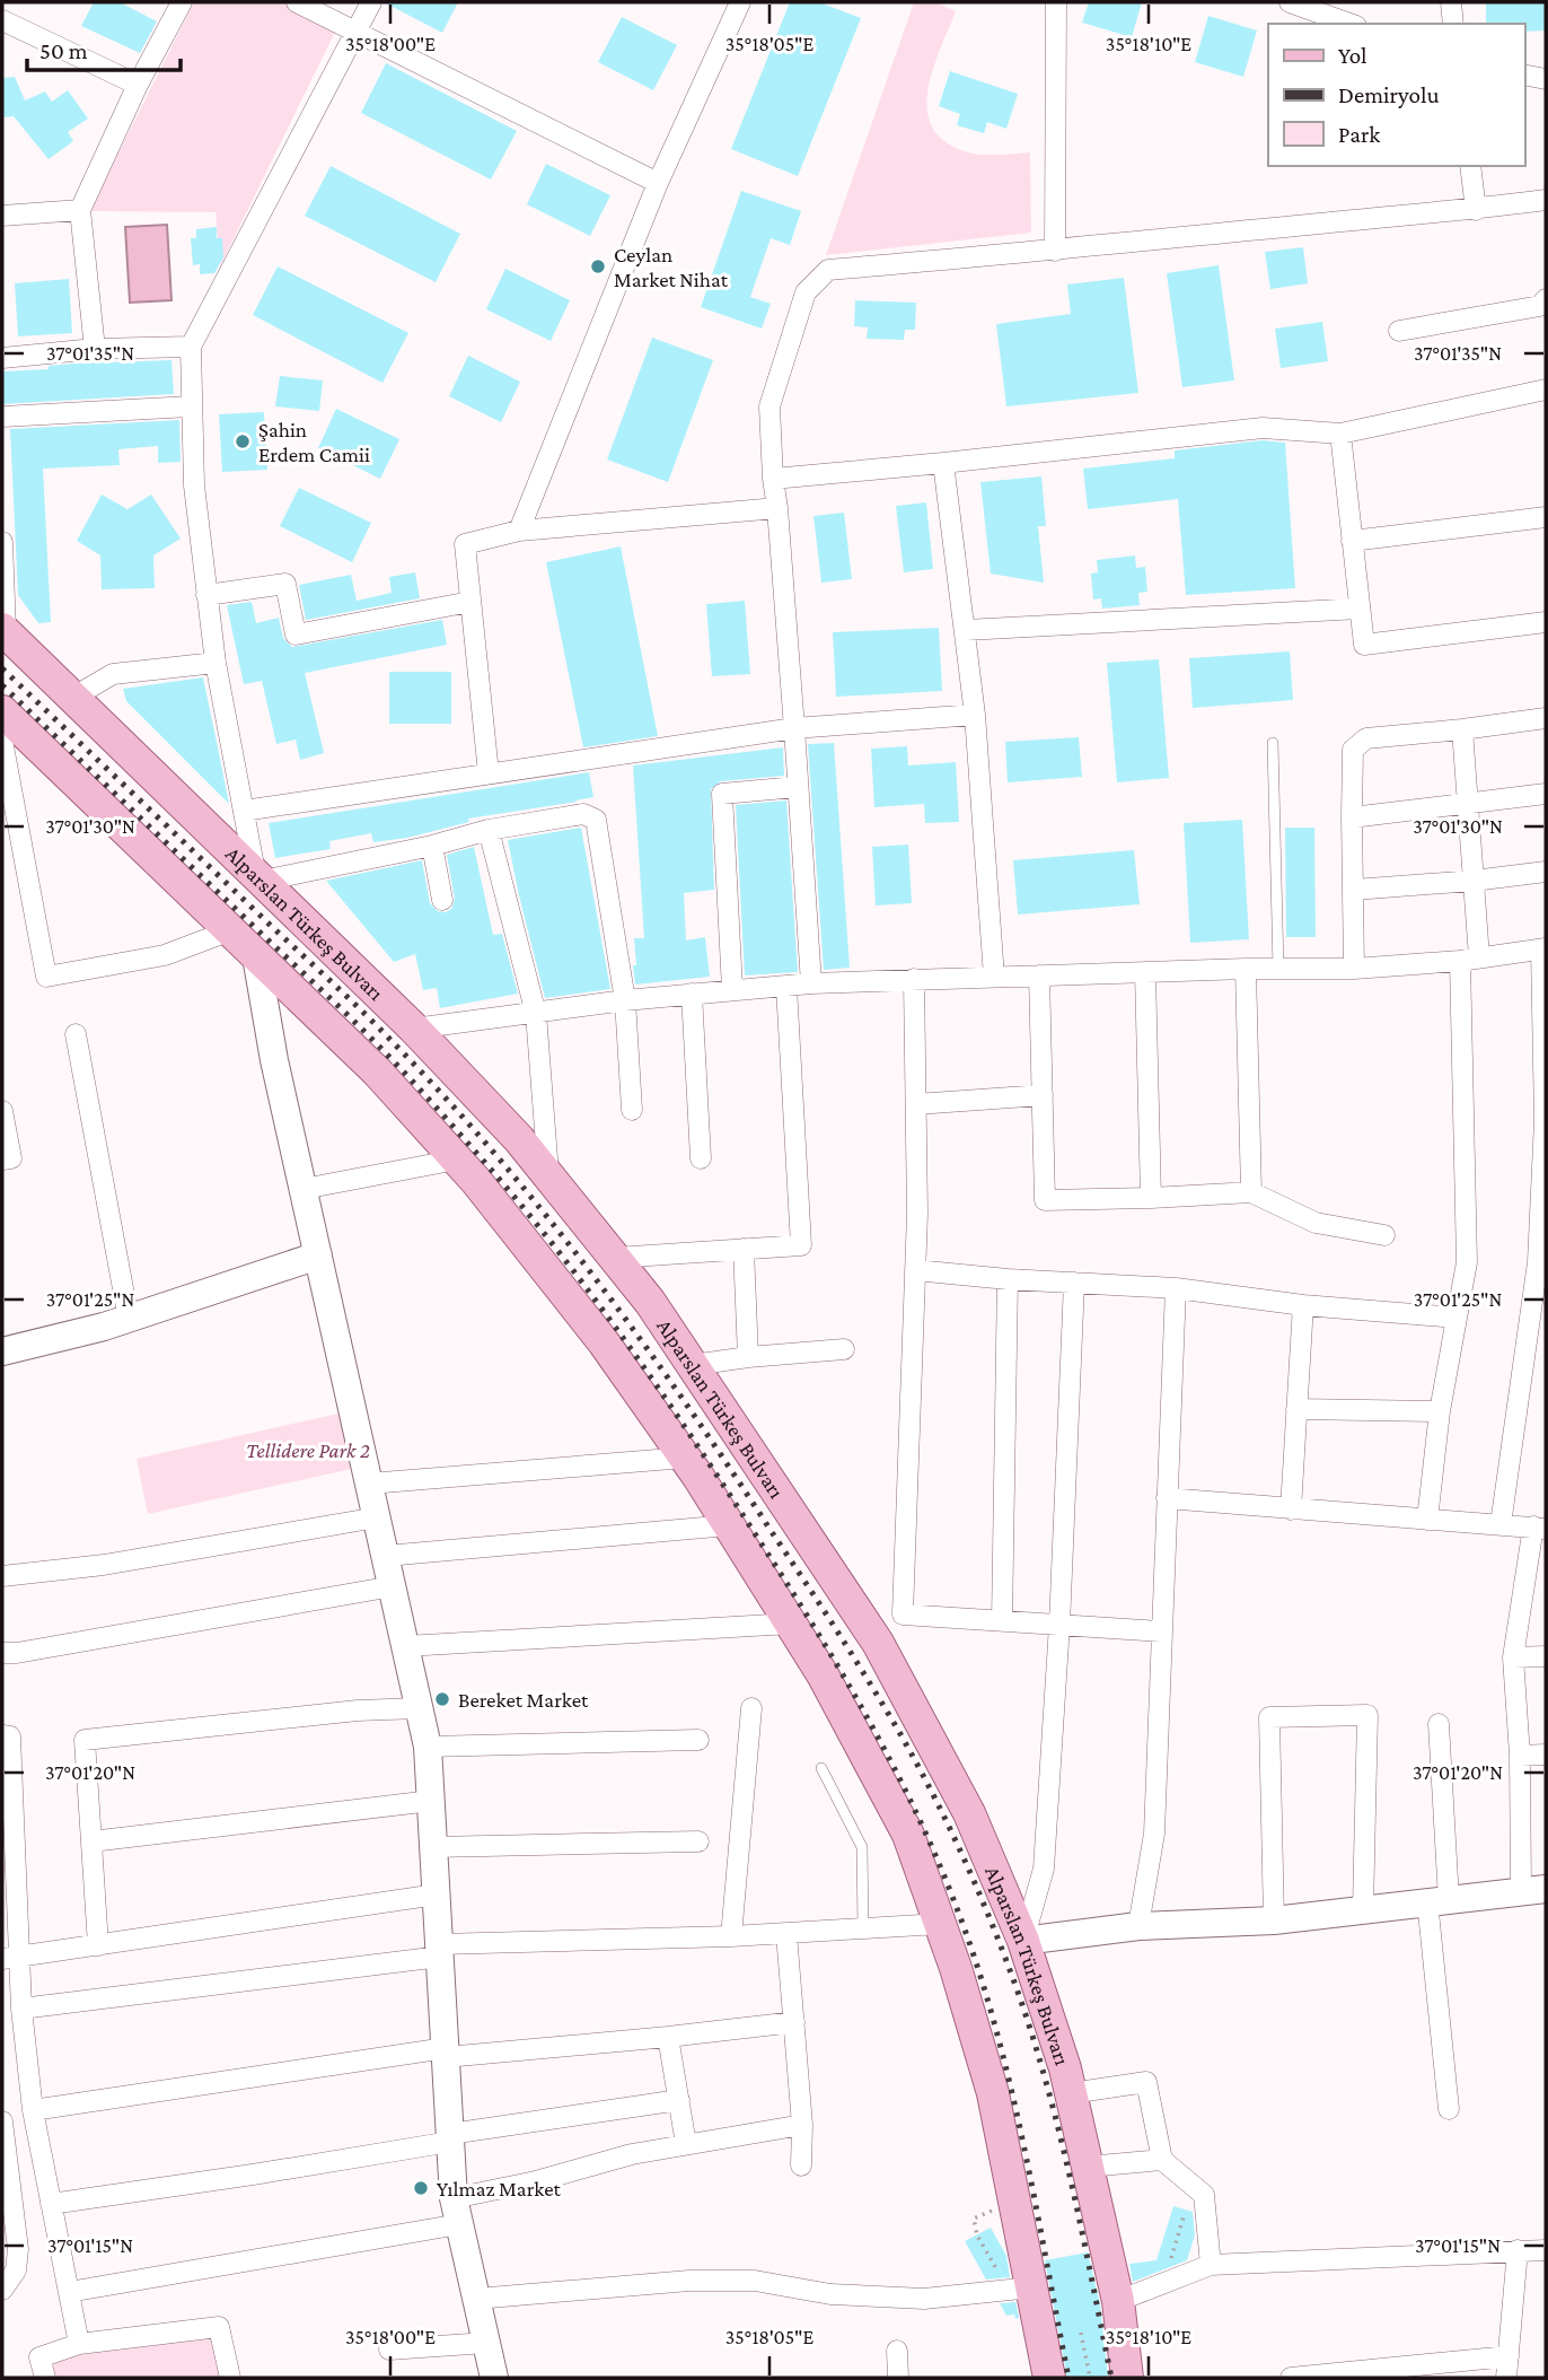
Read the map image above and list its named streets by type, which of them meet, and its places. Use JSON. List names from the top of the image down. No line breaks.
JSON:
{"streets":{"main road":["Alparslan Türkeş Bulvarı"]},"parks":["Tellidere Park 2"],"places":["Ceylan Market Nihat","Şahin Erdem Camii","Bereket Market","Yılmaz Market"],"legend":["Yol","Demiryolu","Park"],"scale_bar":"50 m","coordinates":["35°18'00\"E","35°18'05\"E","35°18'10\"E","37°01'35\"N","37°01'30\"N","37°01'25\"N","37°01'20\"N","37°01'15\"N"]}
